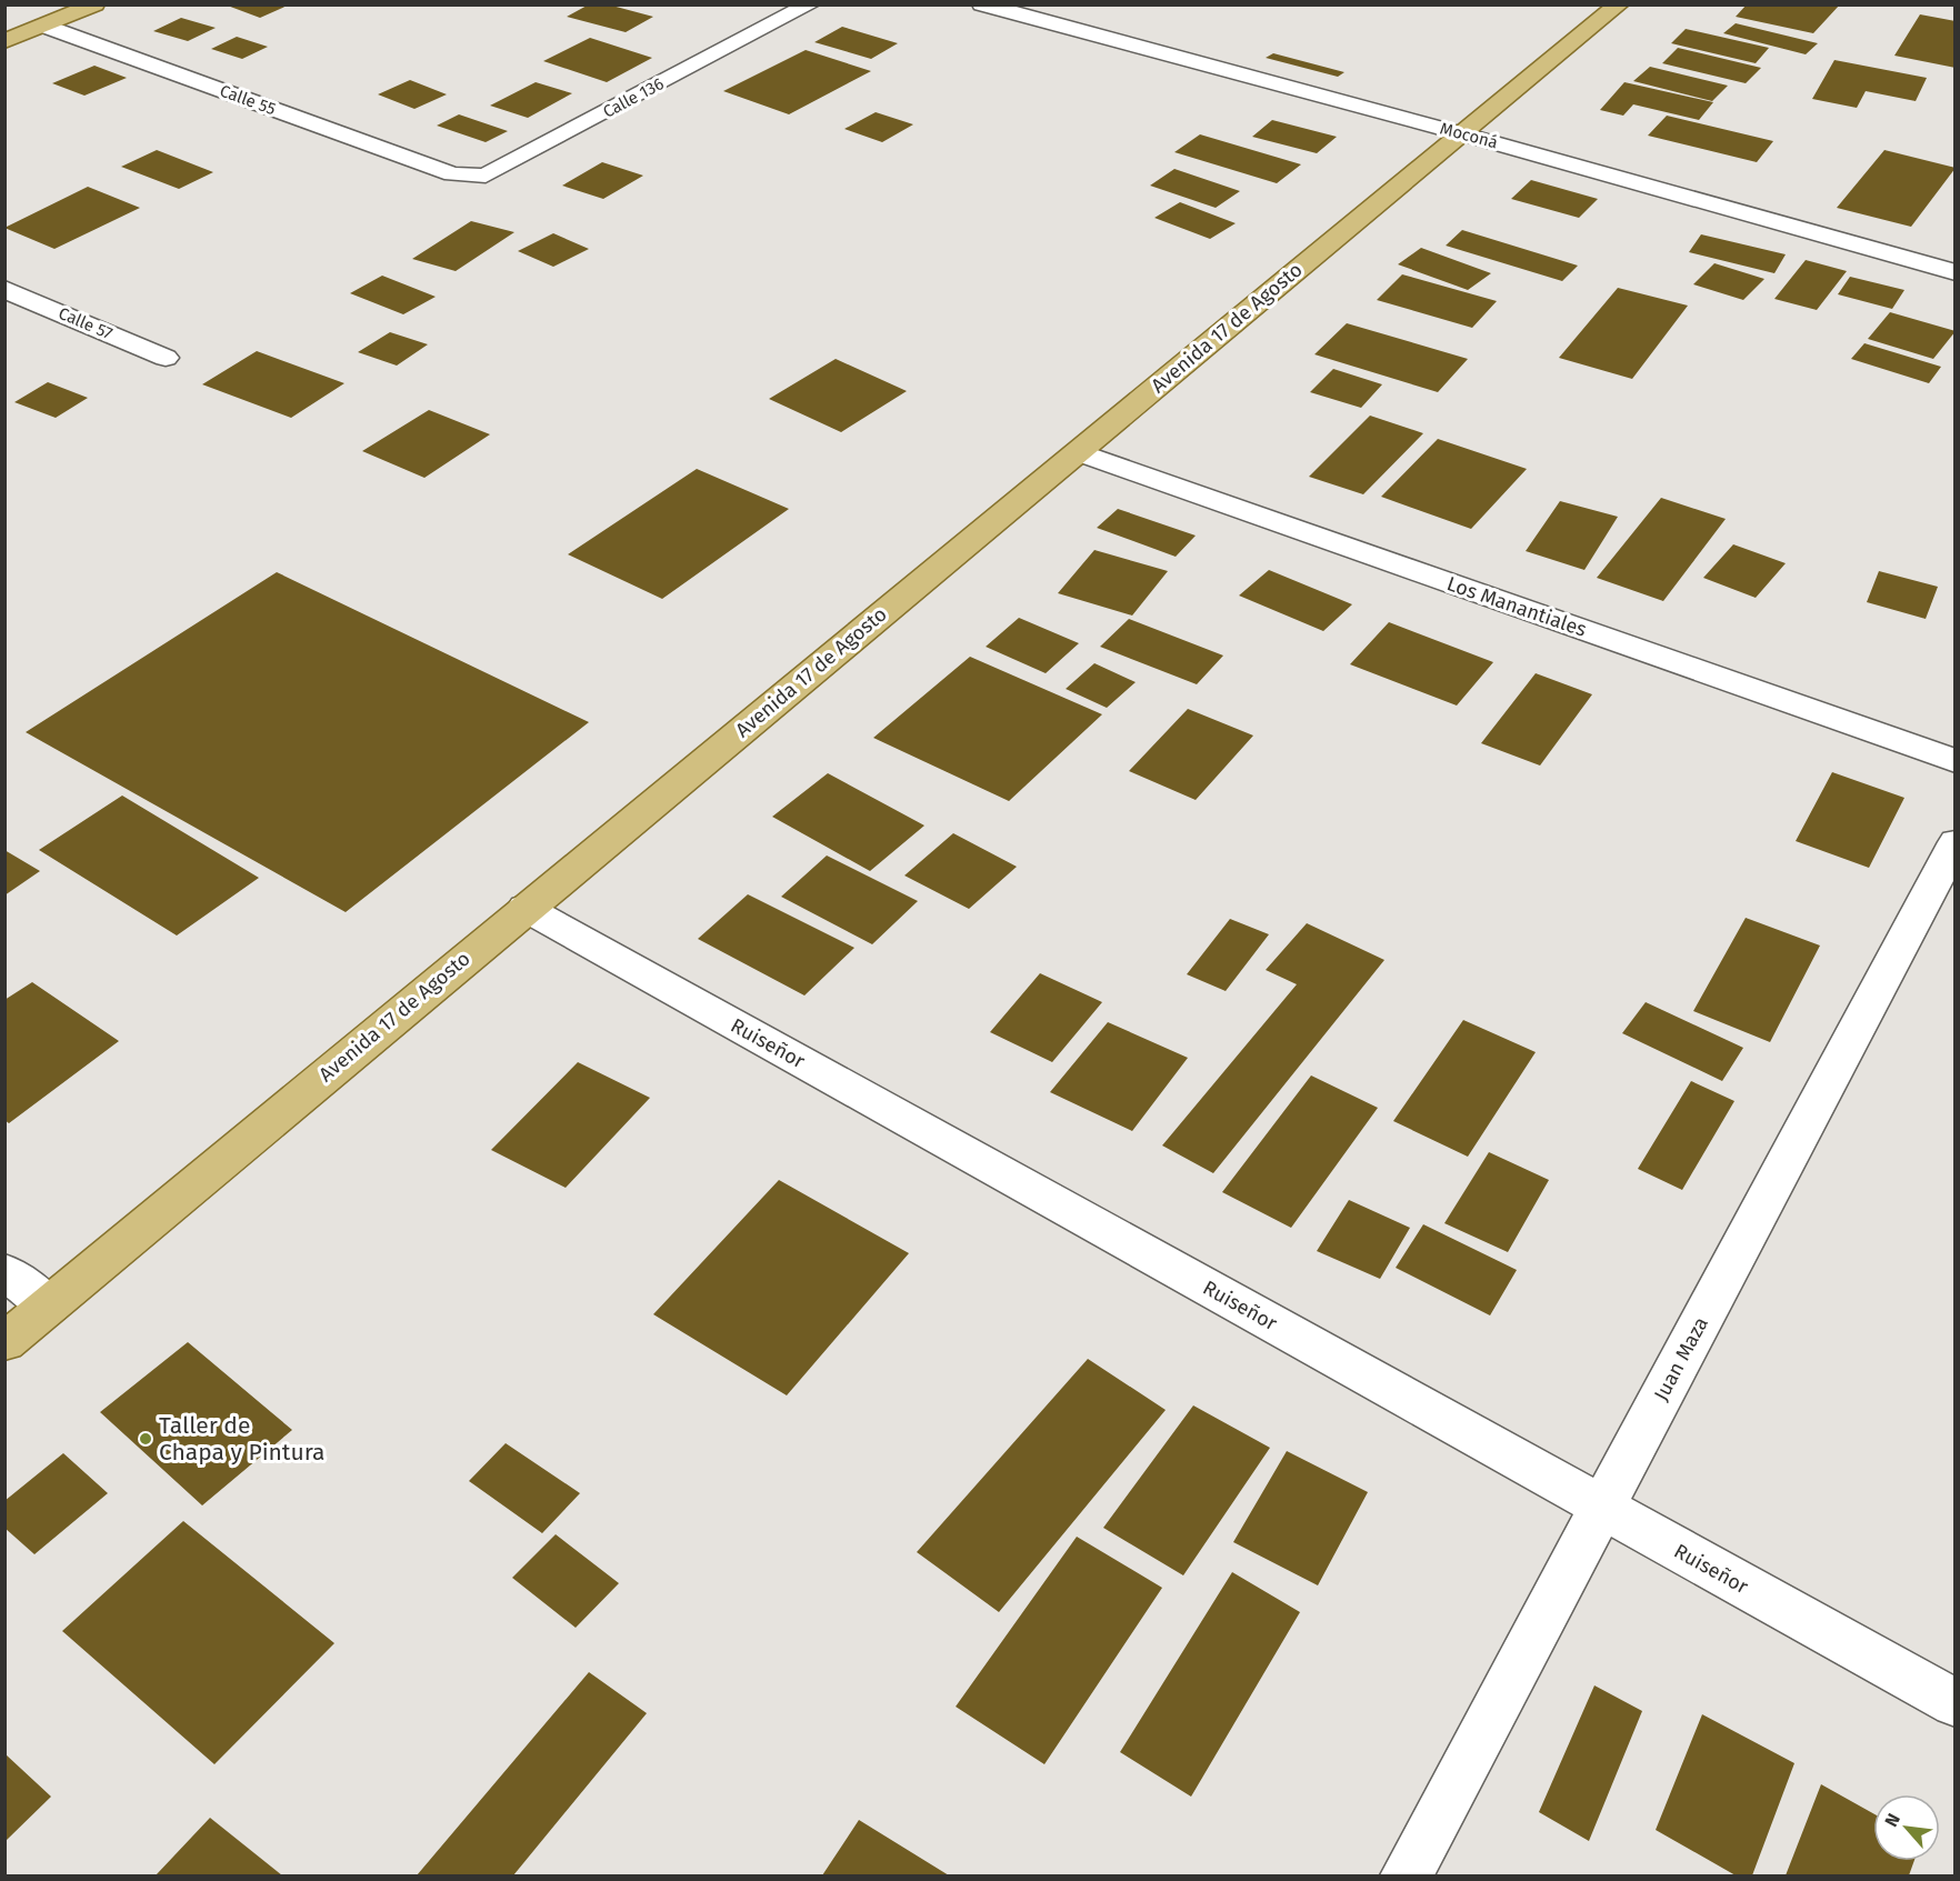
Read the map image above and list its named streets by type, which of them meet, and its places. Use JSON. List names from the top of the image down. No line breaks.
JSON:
{"streets":{"main road":["Avenida 17 de Agosto"],"street":["Calle 136","Calle 55","Moconá","Calle 57","Los Manantiales","Ruiseñor","Juan Maza"]},"crossings":[["Calle 136","Calle 55"],["Moconá","Avenida 17 de Agosto"],["Avenida 17 de Agosto","Los Manantiales"],["Avenida 17 de Agosto","Ruiseñor"],["Ruiseñor","Juan Maza"]],"places":["Taller de Chapa y Pintura"],"north":"top left"}
